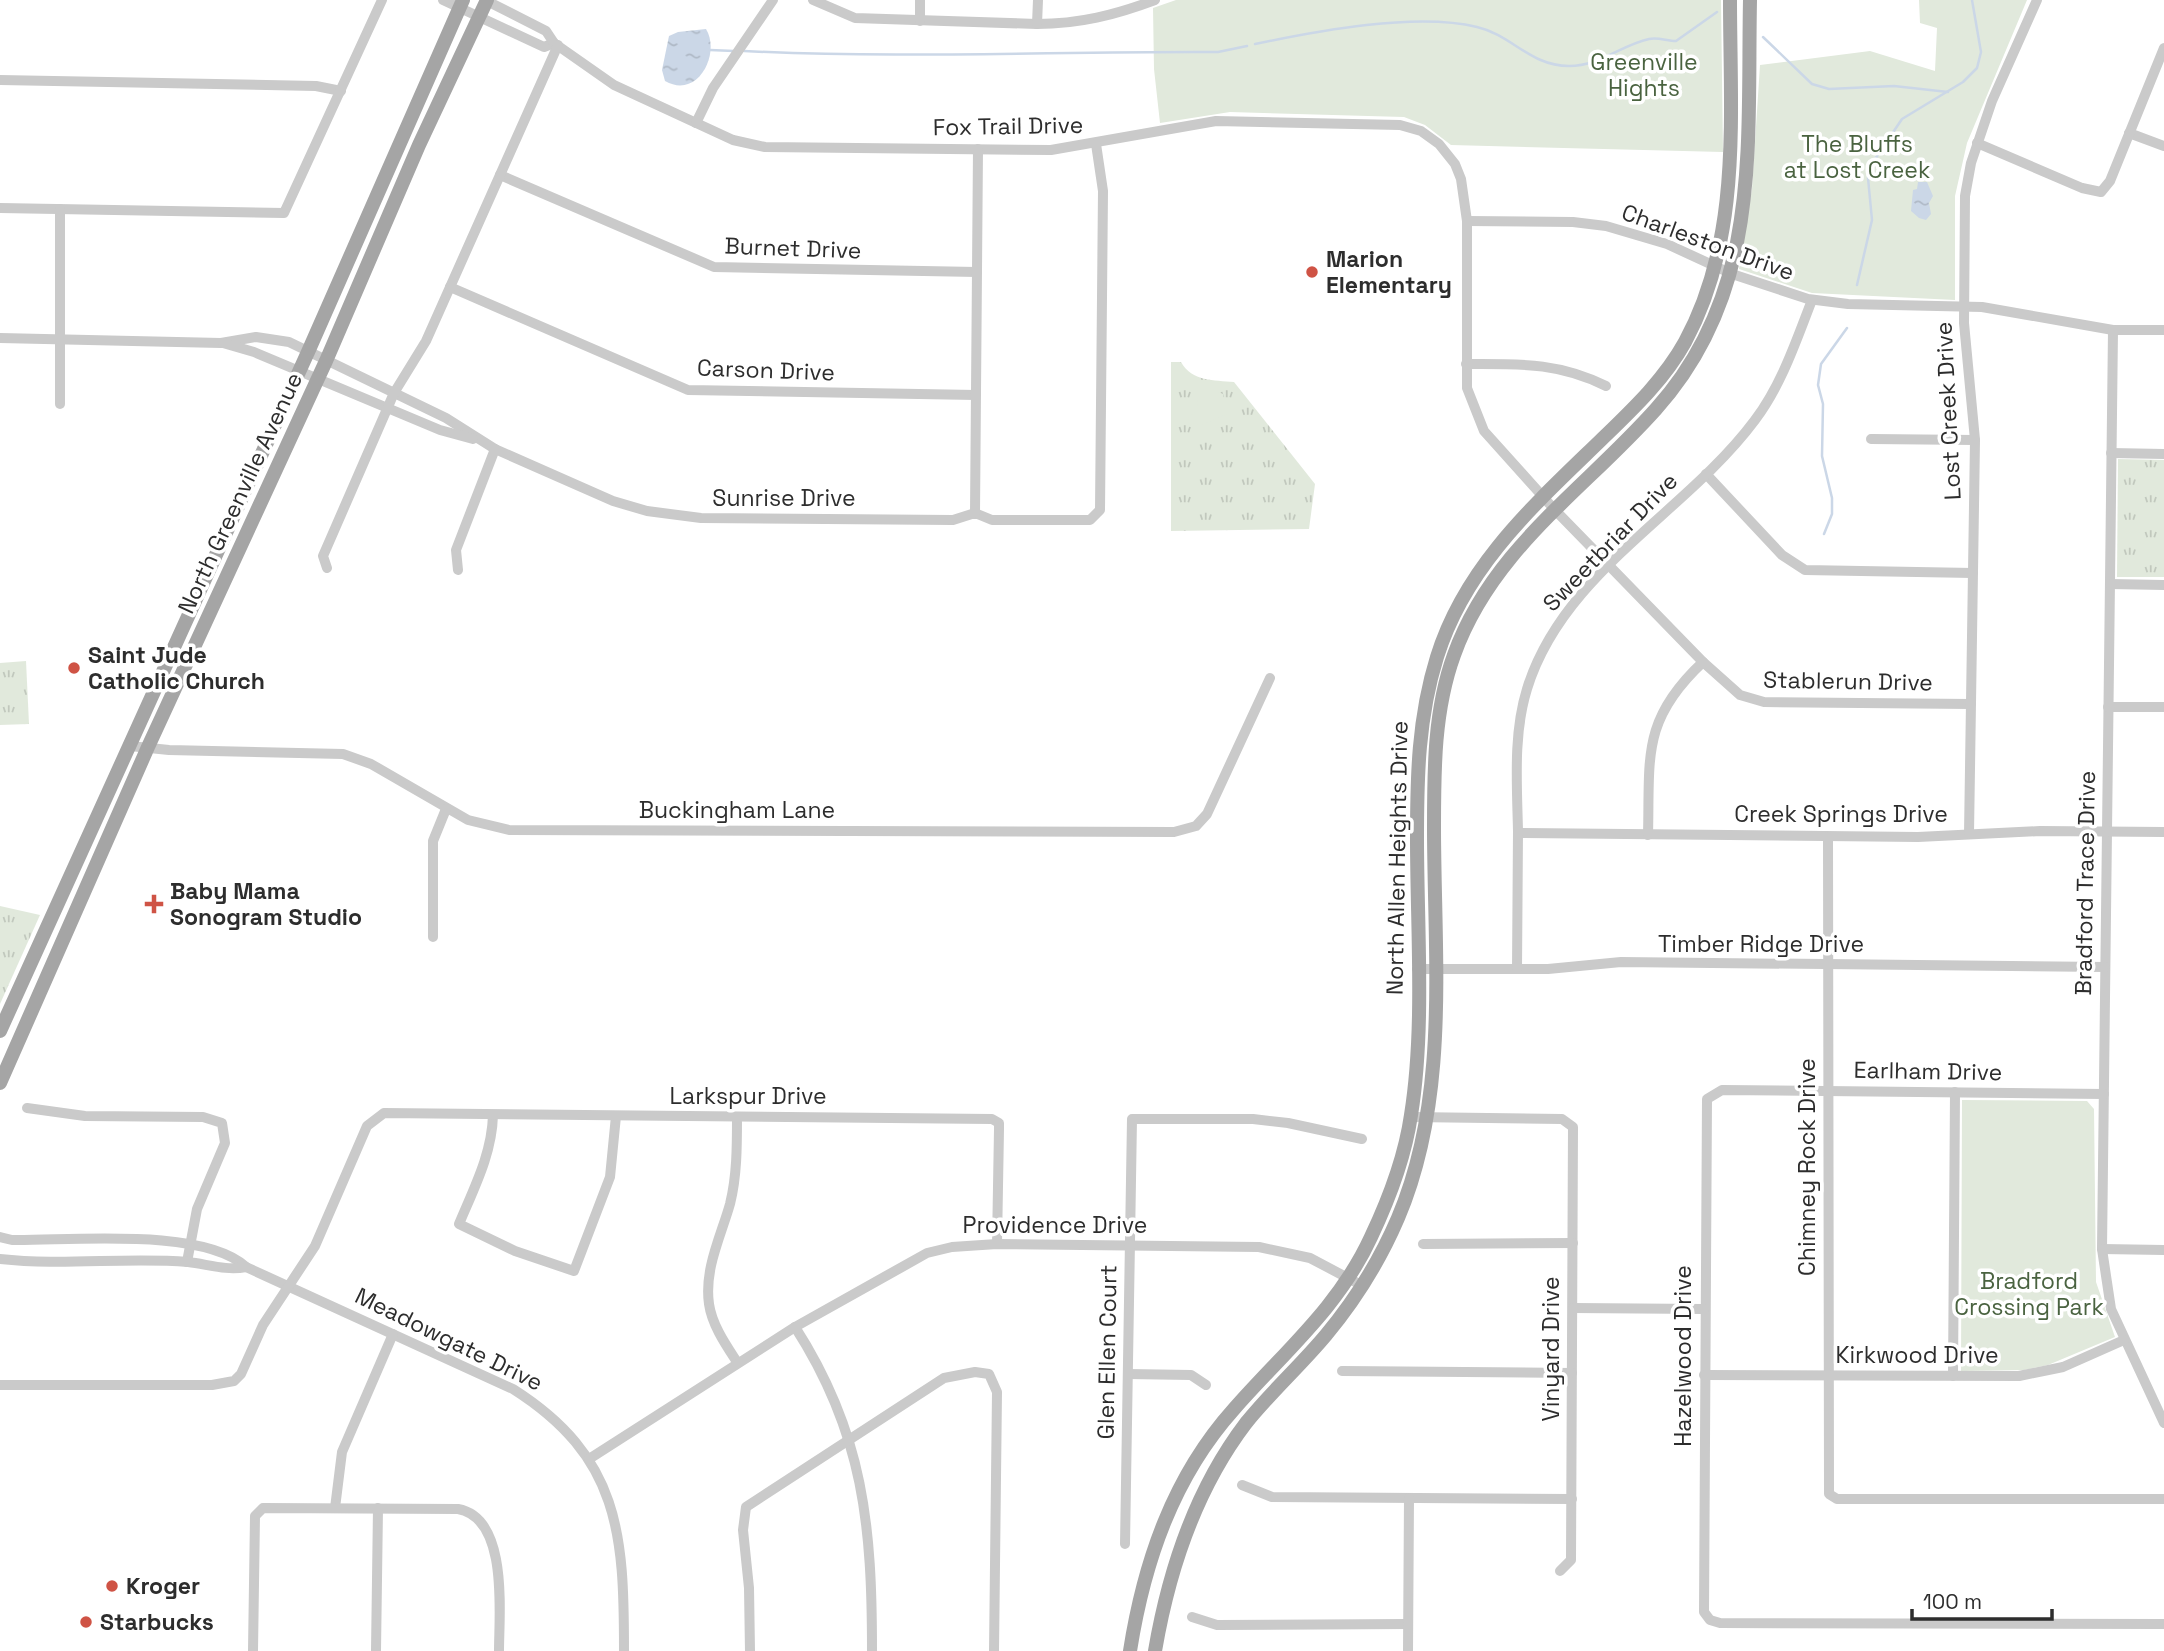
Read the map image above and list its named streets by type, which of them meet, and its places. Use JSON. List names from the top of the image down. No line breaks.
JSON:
{"streets":{"main road":["North Greenville Avenue","North Allen Heights Drive"],"street":["Fox Trail Drive","Charleston Drive","Burnet Drive","Carson Drive","Lost Creek Drive","Sunrise Drive","Sweetbriar Drive","Stablerun Drive","Buckingham Lane","Creek Springs Drive","Bradford Trace Drive","Timber Ridge Drive","Earlham Drive","Larkspur Drive","Chimney Rock Drive","Providence Drive","Meadowgate Drive","Vinyard Drive","Glen Ellen Court","Kirkwood Drive","Hazelwood Drive"]},"crossings":[["Fox Trail Drive","Charleston Drive"],["Fox Trail Drive","North Greenville Avenue"],["Fox Trail Drive","Sunrise Drive"],["Charleston Drive","Lost Creek Drive"],["Charleston Drive","Sweetbriar Drive"],["Charleston Drive","North Allen Heights Drive"],["Charleston Drive","Bradford Trace Drive"],["Lost Creek Drive","Stablerun Drive"],["Lost Creek Drive","Creek Springs Drive"],["North Greenville Avenue","Sunrise Drive"],["North Greenville Avenue","Buckingham Lane"],["Sweetbriar Drive","Stablerun Drive"],["Sweetbriar Drive","Creek Springs Drive"],["Sweetbriar Drive","Timber Ridge Drive"],["Creek Springs Drive","Bradford Trace Drive"],["Creek Springs Drive","Chimney Rock Drive"],["North Allen Heights Drive","Timber Ridge Drive"],["North Allen Heights Drive","Providence Drive"],["North Allen Heights Drive","Vinyard Drive"],["Bradford Trace Drive","Timber Ridge Drive"],["Bradford Trace Drive","Earlham Drive"],["Bradford Trace Drive","Kirkwood Drive"],["Timber Ridge Drive","Chimney Rock Drive"],["Earlham Drive","Chimney Rock Drive"],["Earlham Drive","Hazelwood Drive"],["Larkspur Drive","Providence Drive"],["Larkspur Drive","Meadowgate Drive"],["Chimney Rock Drive","Kirkwood Drive"],["Providence Drive","Meadowgate Drive"],["Providence Drive","Glen Ellen Court"],["Kirkwood Drive","Hazelwood Drive"]],"parks":["Greenville Hights","The Bluffs at Lost Creek","Bradford Crossing Park"],"places":{"other":["Marion Elementary","Saint Jude Catholic Church","Kroger","Starbucks"],"health":["Baby Mama Sonogram Studio"]},"scale_bar":"100 m"}
